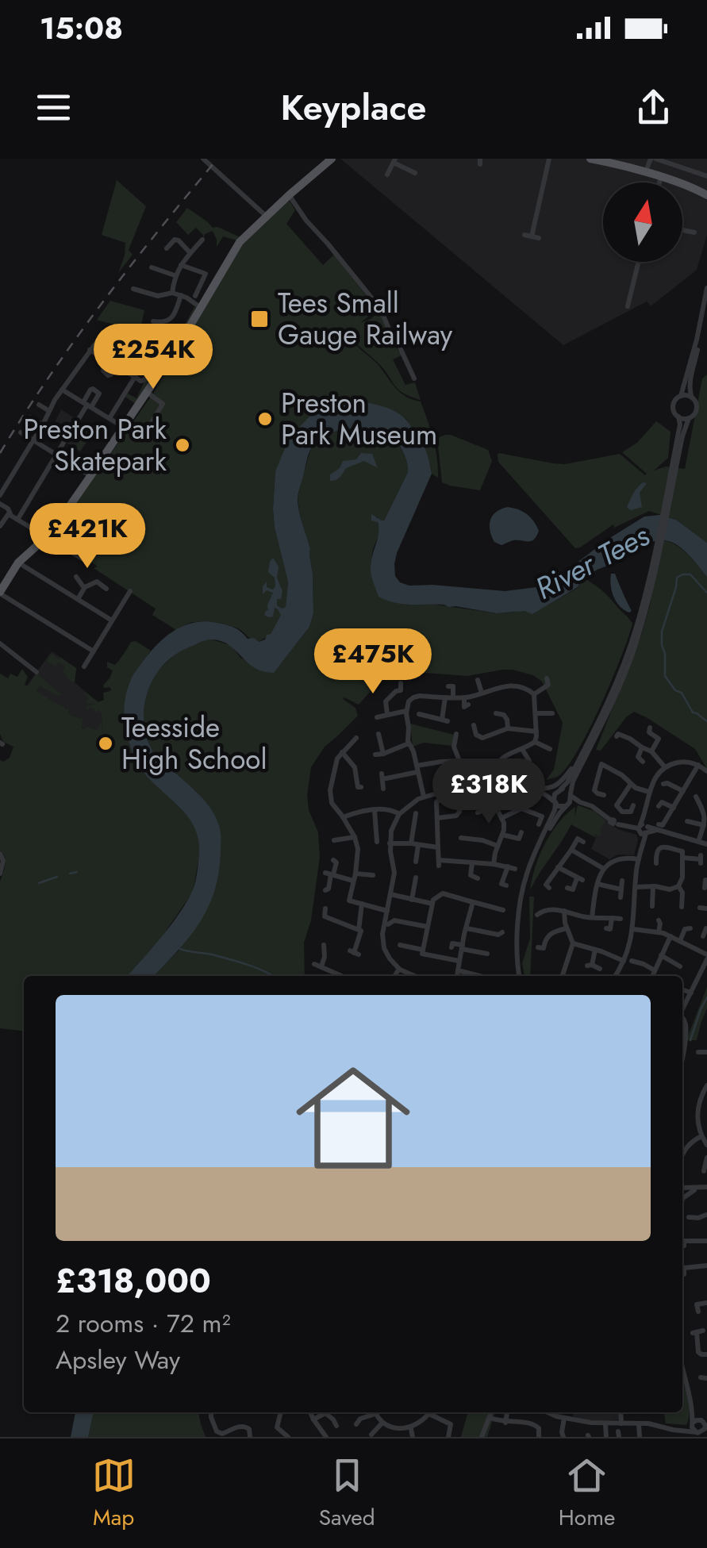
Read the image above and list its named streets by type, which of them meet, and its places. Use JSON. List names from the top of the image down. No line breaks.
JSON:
{"water":["River Tees"],"places":{"transit":["Tees Small Gauge Railway"],"other":["Preston Park Museum","Preston Park Skatepark","Teesside High School"]},"north":"top","page":{"status":"15:08","header":"Keyplace","price":["£254K","£421K","£475K","£318K"],"list":[{"name":"£318,000","note":"2 rooms · 72 m² · Apsley Way"}],"tabs":["Map","Saved","Home"]}}
